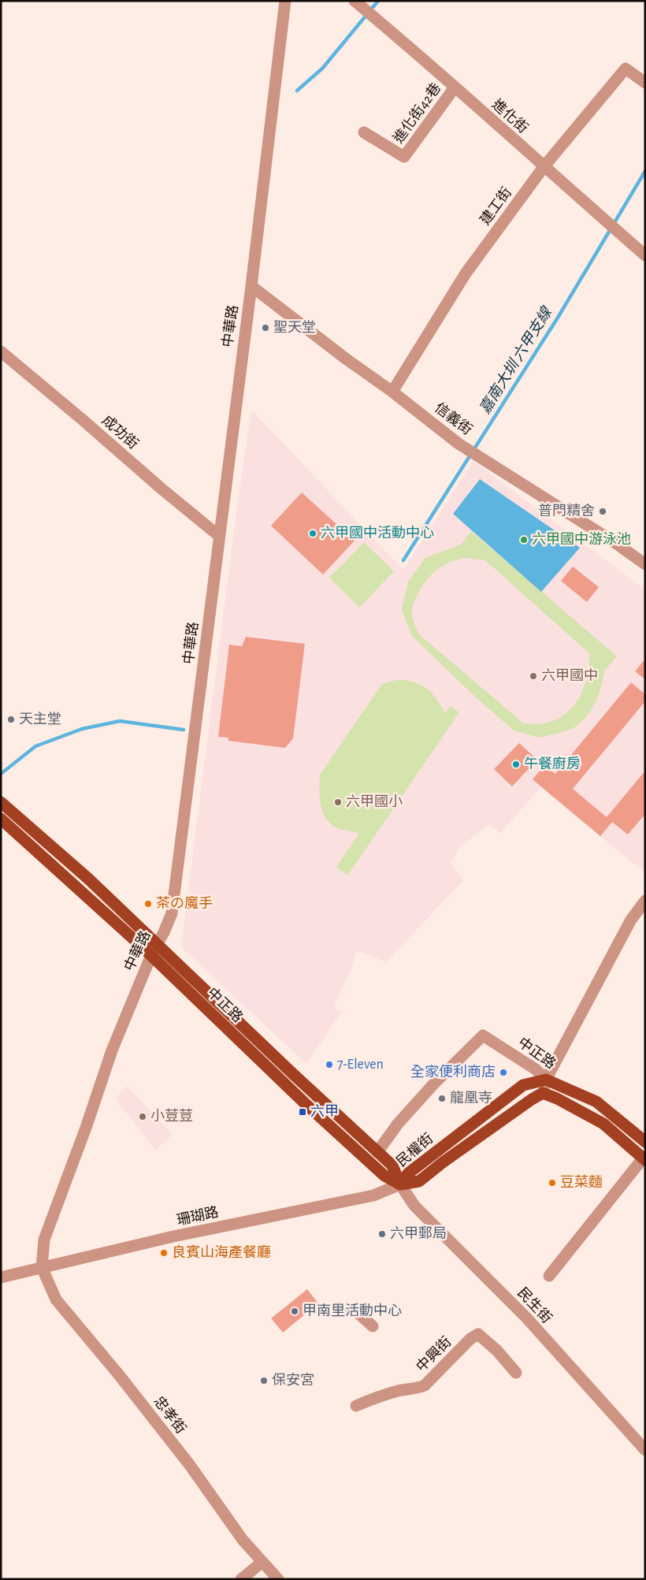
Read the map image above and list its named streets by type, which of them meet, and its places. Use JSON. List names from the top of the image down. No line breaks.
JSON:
{"streets":{"main road":["中正路","民權街"],"street":["進化街42巷","進化街","建工街","中華路","信義街","成功街","珊瑚路","民生街","中興街","忠孝街"]},"crossings":[["進化街42巷","進化街"],["進化街","建工街"],["建工街","信義街"],["中華路","信義街"],["中華路","成功街"],["中華路","中正路"],["中華路","珊瑚路"],["中華路","忠孝街"],["中正路","民權街"],["中正路","珊瑚路"],["中正路","民生街"],["民權街","珊瑚路"],["民權街","民生街"],["珊瑚路","民生街"],["珊瑚路","忠孝街"]],"water":["嘉南大圳 六甲支線"],"places":{"other":["聖天堂","普門精舍","六甲國中活動中心","六甲國中游泳池","六甲國中","天主堂","午餐廚房","六甲國小","茶の魔手","7-Eleven","全家便利商店","龍凰寺","小荳荳","豆菜麵","六甲郵局","良賓山海產餐廳","甲南里活動中心","保安宮"],"transit":["六甲"]}}
